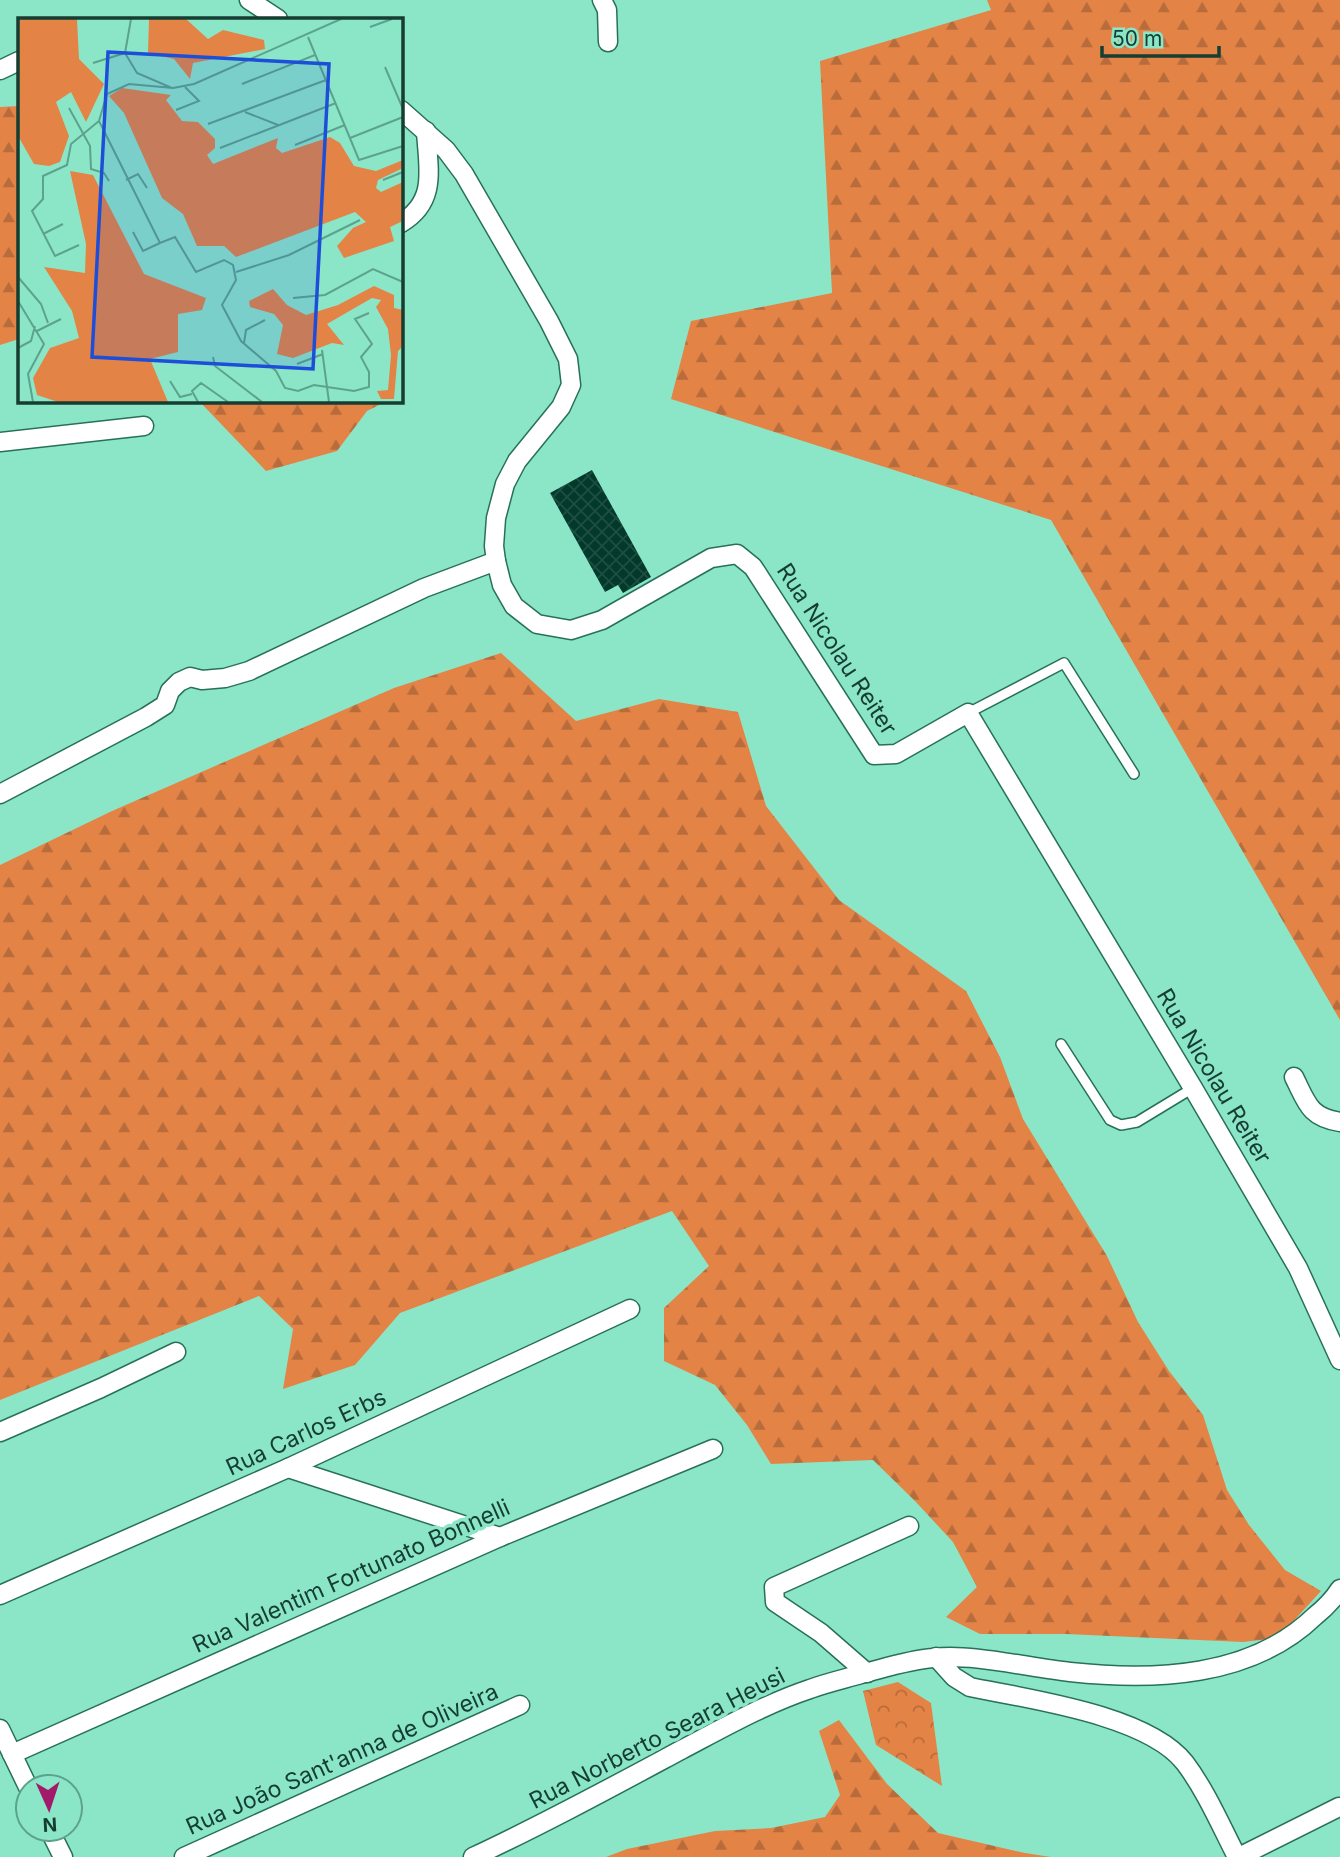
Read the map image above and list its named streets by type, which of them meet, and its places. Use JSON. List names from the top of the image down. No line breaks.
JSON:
{"streets":{"street":["Rua Nicolau Reiter","Rua Carlos Erbs","Rua Valentim Fortunato Bonnelli","Rua Norberto Seara Heusi","Rua João Sant'anna de Oliveira"]},"scale_bar":"50 m","north":"bottom"}
